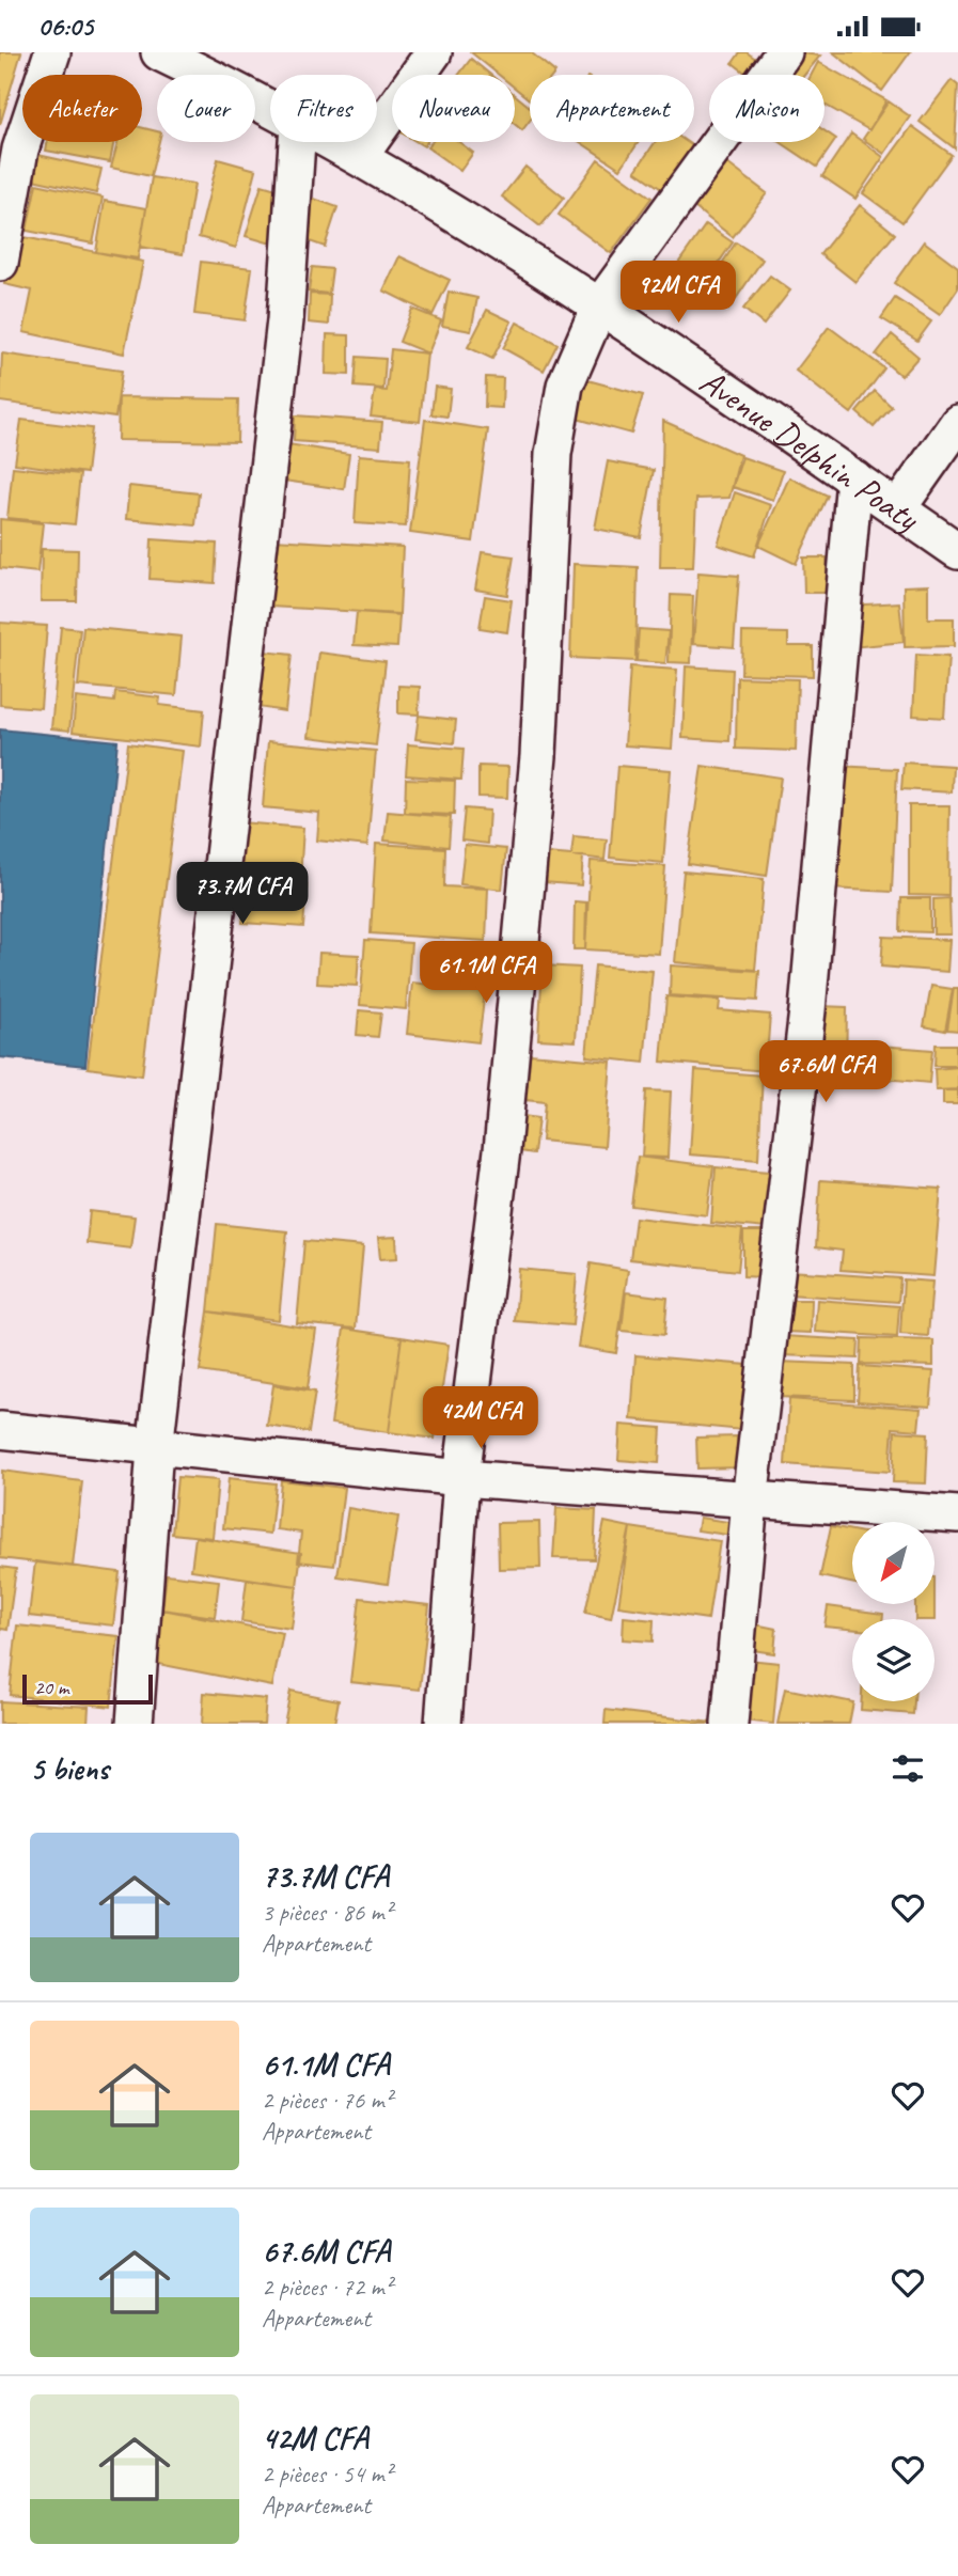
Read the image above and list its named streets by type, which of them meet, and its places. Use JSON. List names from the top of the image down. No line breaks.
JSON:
{"streets":{"street":["Avenue Delphin Poaty"]},"scale_bar":"20 m","north":"bottom left","page":{"status":"06:05","chip":["Acheter","Louer","Filtres","Nouveau","Appartement","Maison"],"price":["92M CFA","73.7M CFA","61.1M CFA","67.6M CFA","42M CFA"],"scale":"20 m","heading":"5 biens","list":[{"name":"73.7M CFA","note":"3 pièces · 86 m² · Appartement"},{"name":"61.1M CFA","note":"2 pièces · 76 m² · Appartement"},{"name":"67.6M CFA","note":"2 pièces · 72 m² · Appartement"},{"name":"42M CFA","note":"2 pièces · 54 m² · Appartement"}]}}
